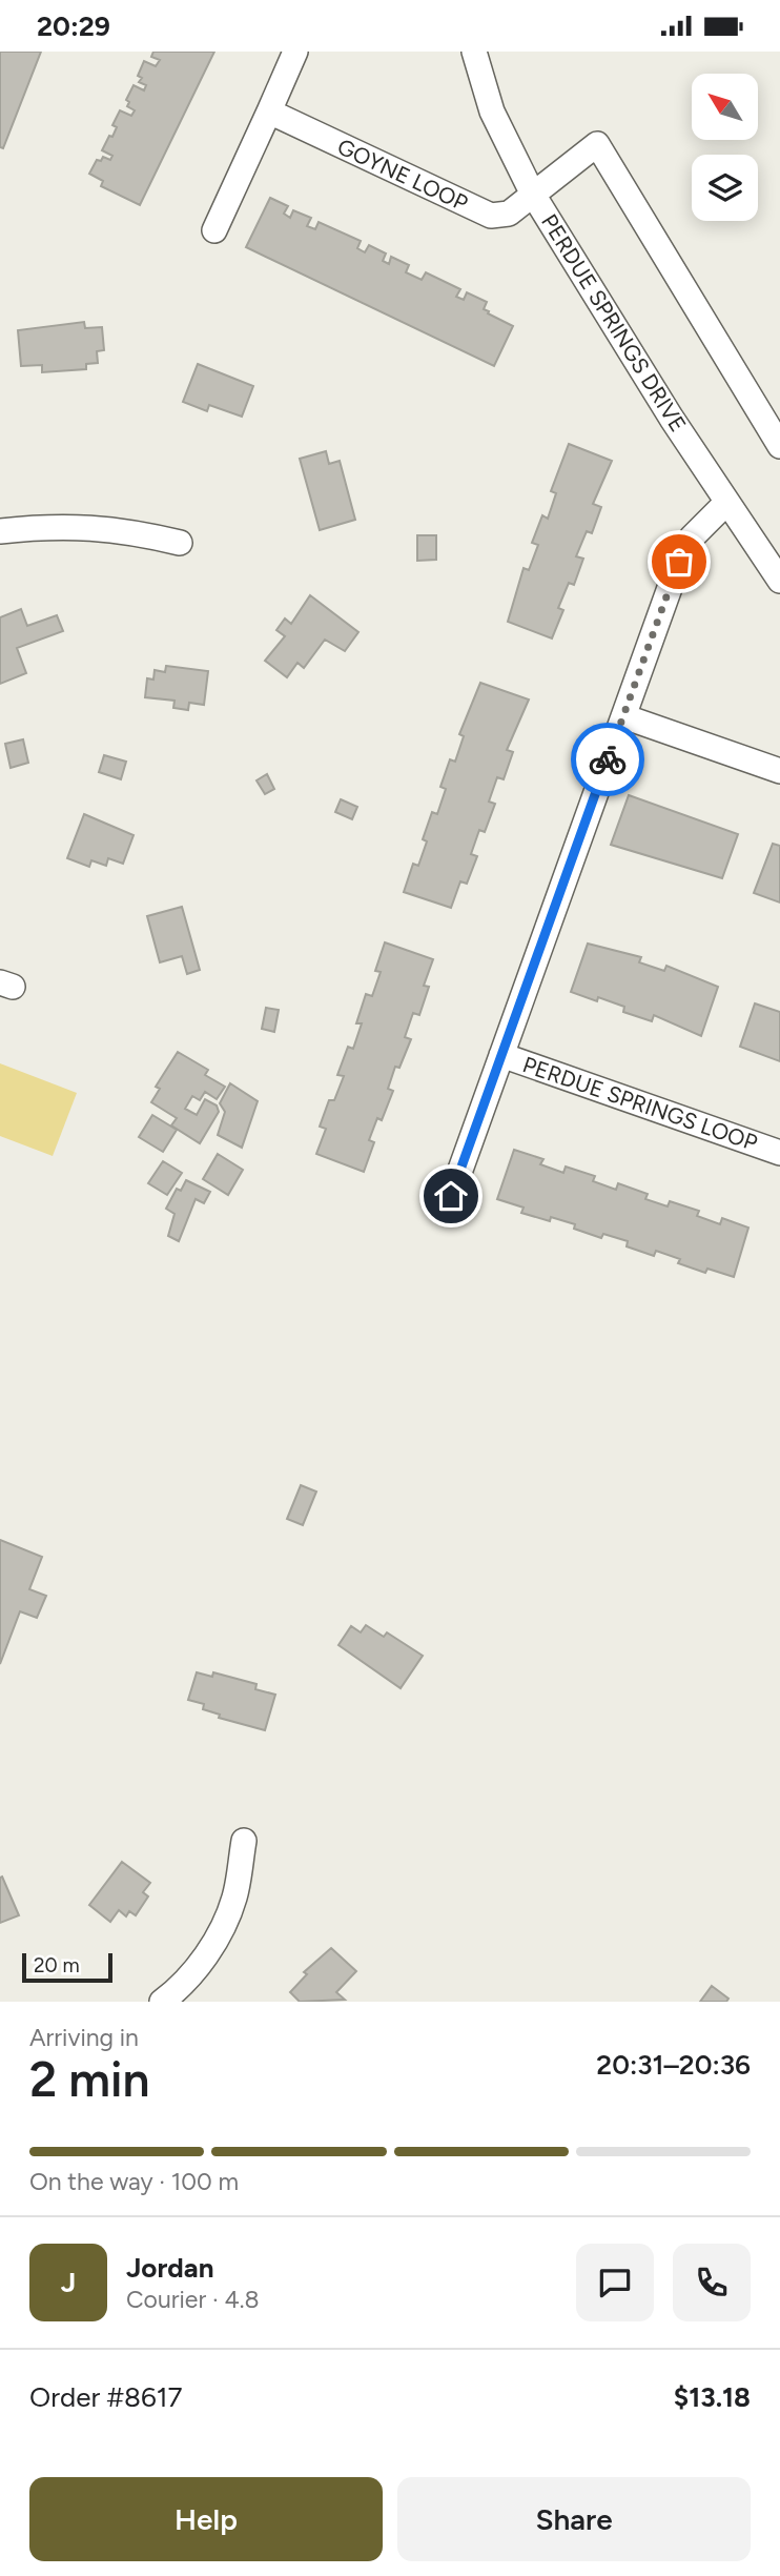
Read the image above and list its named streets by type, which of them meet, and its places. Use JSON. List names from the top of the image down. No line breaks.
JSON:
{"streets":{"street":["GOYNE LOOP","PERDUE SPRINGS DRIVE","PERDUE SPRINGS LOOP"]},"crossings":[["GOYNE LOOP","PERDUE SPRINGS DRIVE"]],"scale_bar":"20 m","north":"top left","page":{"status":"20:29","scale":"20 m","heading":["2 min","Arriving in","20:31–20:36"],"panel":["Jordan","Courier · 4.8","Order #8617","$13.18"],"bar":"On the way · 100 m","round":"J","buttons":["Help","Share"]}}
